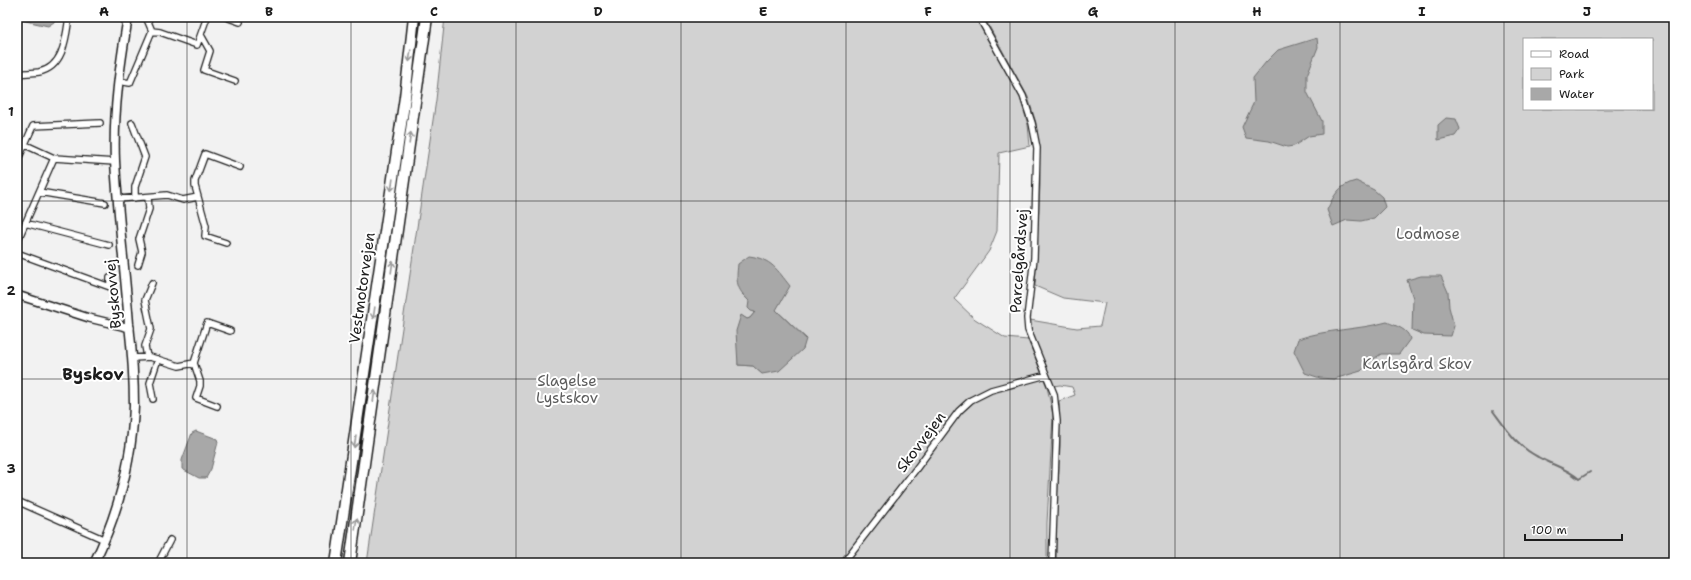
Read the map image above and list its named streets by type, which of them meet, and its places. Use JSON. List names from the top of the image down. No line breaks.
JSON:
{"streets":{"highway":["Vestmotorvejen"],"main road":["Byskovvej"],"street":["Parcelgårdsvej","Skovvejen"]},"crossings":[["Parcelgårdsvej","Skovvejen"]],"districts":["Byskov"],"parks":["Lodmose","Karlsgård Skov","Slagelse Lystskov"],"legend":["Road","Park","Water"],"scale_bar":"100 m","grid":{"columns":["A","B","C","D","E","F","G","H","I","J"],"rows":["1","2","3"]}}
